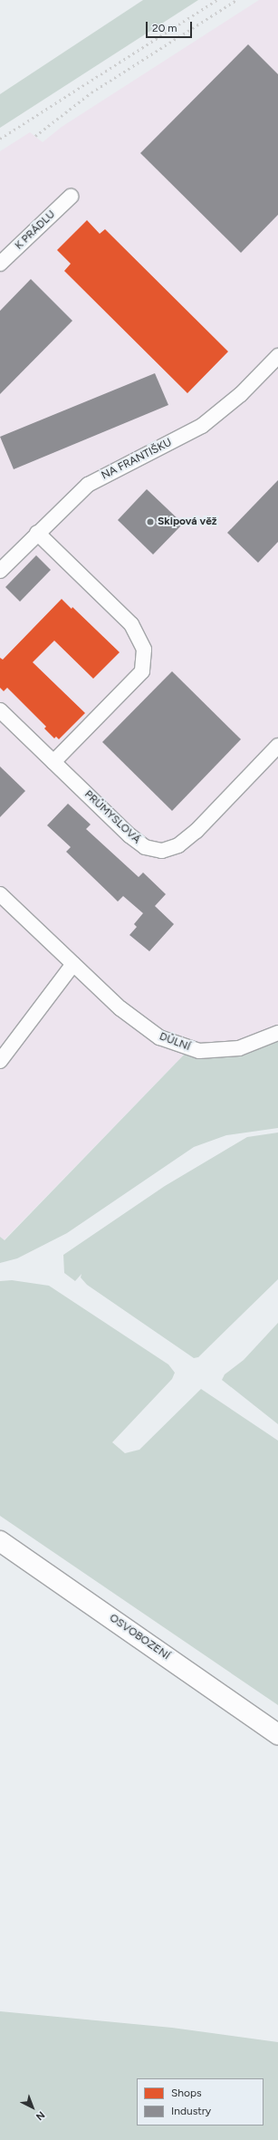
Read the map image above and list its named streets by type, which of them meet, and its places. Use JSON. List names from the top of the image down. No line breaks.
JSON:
{"streets":{"main road":["OSVOBOZENÍ"],"street":["K PRÁDLU","NA FRANTIŠKU","PRŮMYSLOVÁ","DŮLNÍ"]},"places":["Skipová věž"],"legend":["Shops","Industry"],"scale_bar":"20 m","north":"bottom right"}
